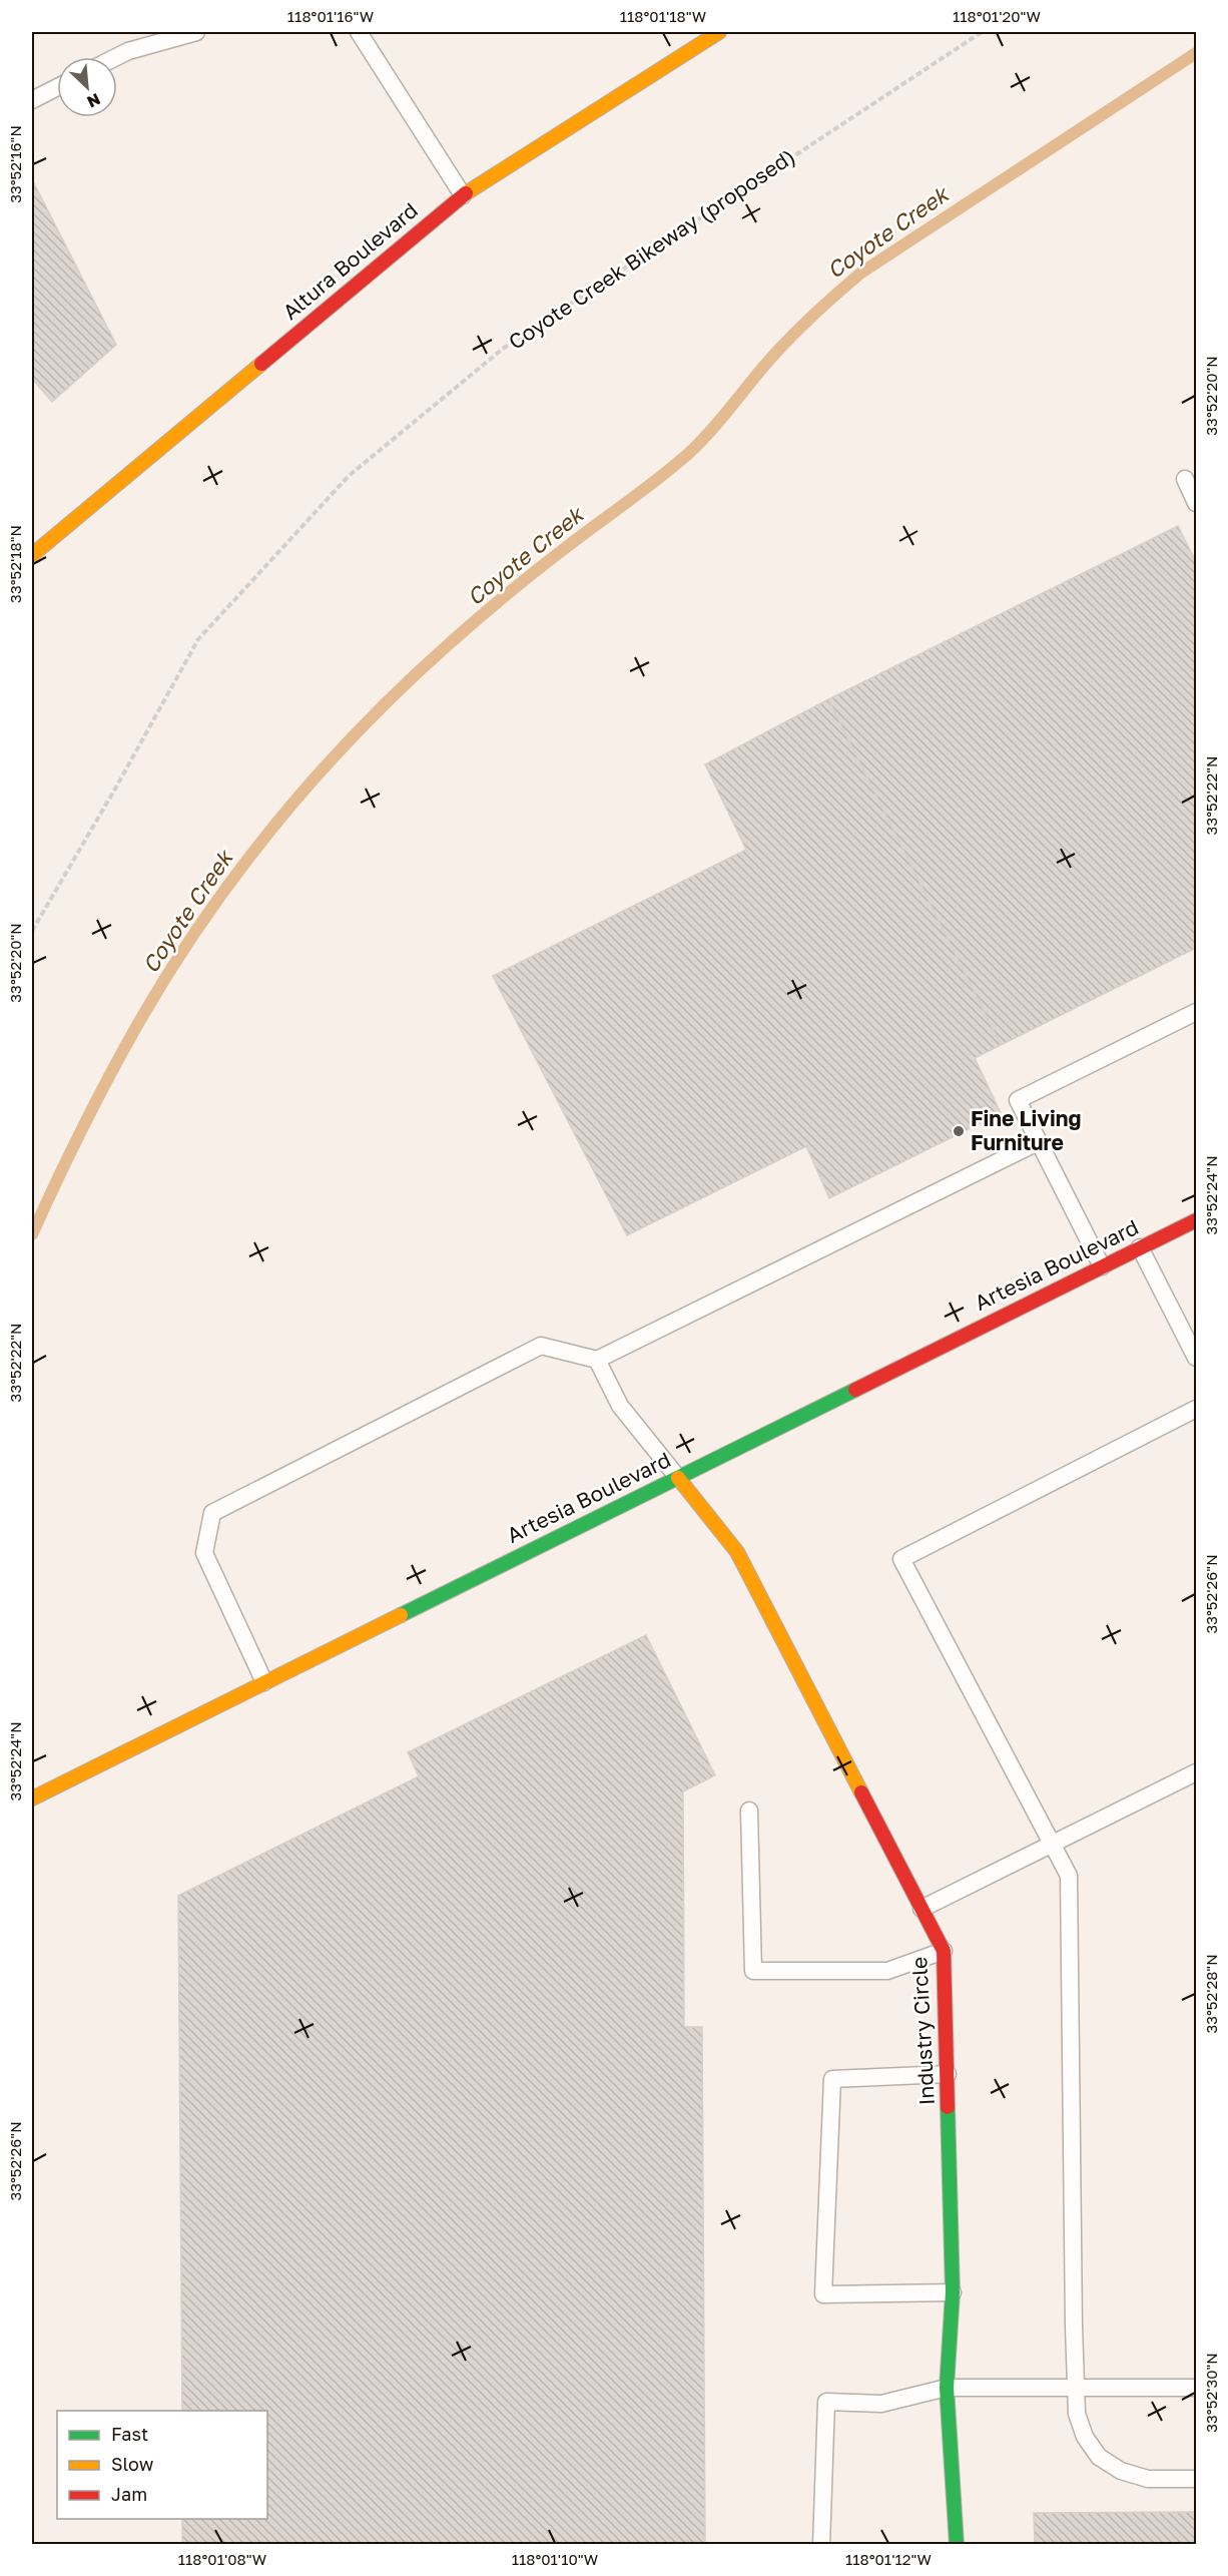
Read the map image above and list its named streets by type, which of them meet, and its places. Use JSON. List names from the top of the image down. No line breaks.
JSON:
{"streets":{"street":["Altura Boulevard","Artesia Boulevard","Industry Circle"],"path":["Coyote Creek Bikeway (proposed)"]},"crossings":[["Artesia Boulevard","Industry Circle"]],"water":["Coyote Creek"],"places":["Fine Living Furniture"],"legend":["Fast","Slow","Jam"],"north":"bottom right","coordinates":["118°01'16\"W","118°01'18\"W","118°01'20\"W","33°52'16\"N","33°52'20\"N","33°52'18\"N","33°52'22\"N","33°52'24\"N","33°52'26\"N","33°52'28\"N","33°52'30\"N","118°01'08\"W","118°01'10\"W","118°01'12\"W"]}
